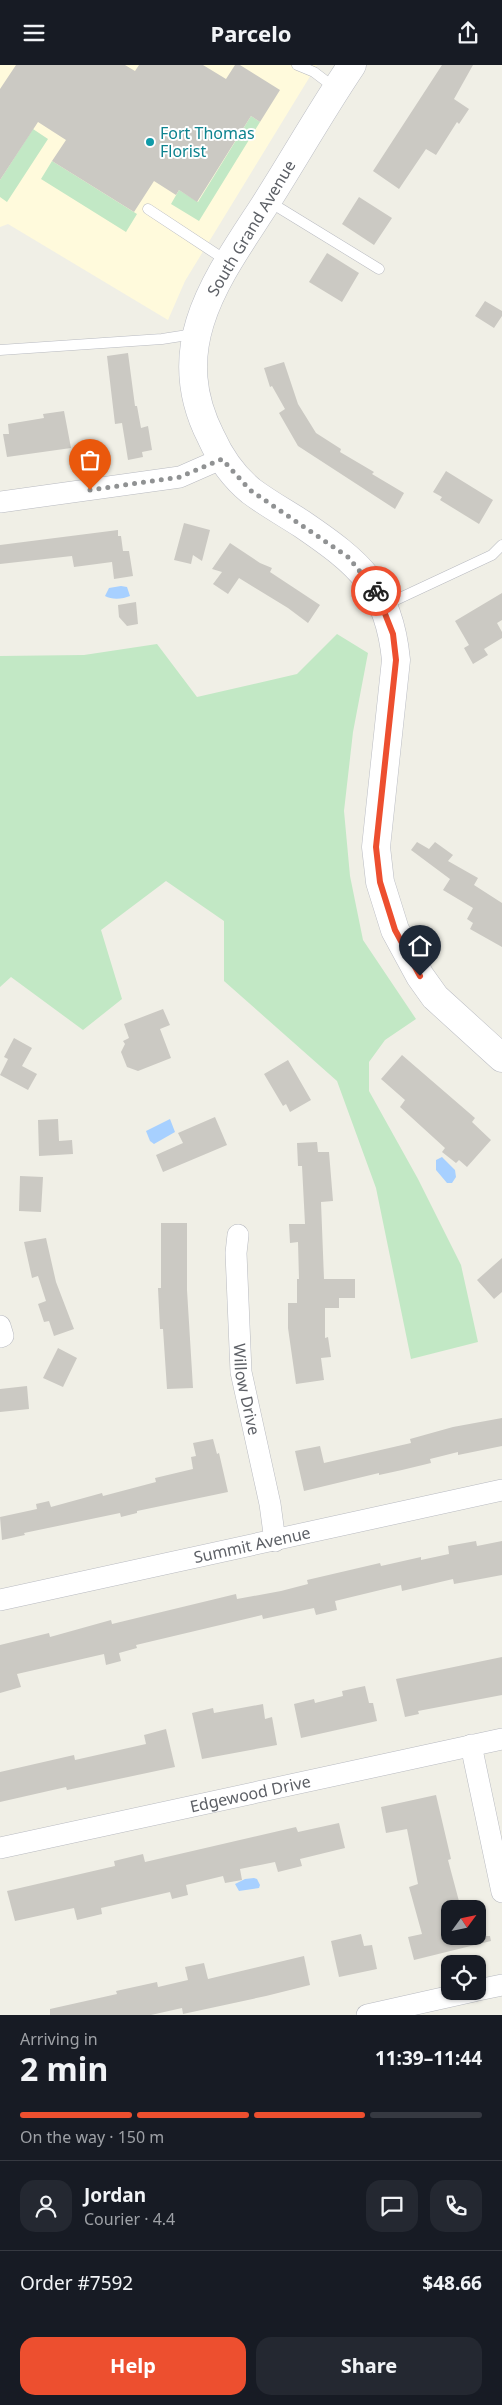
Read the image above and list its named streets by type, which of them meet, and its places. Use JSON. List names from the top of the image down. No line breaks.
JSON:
{"streets":{"main road":["South Grand Avenue"],"street":["Willow Drive","Summit Avenue","Edgewood Drive"]},"crossings":[["Willow Drive","Summit Avenue"]],"places":["Fort Thomas Florist"],"north":"top right","page":{"header":"Parcelo","heading":["2 min","Arriving in","11:39–11:44"],"panel":["Jordan","Courier · 4.4","Order #7592","$48.66"],"bar":"On the way · 150 m","buttons":["Help","Share"]}}
